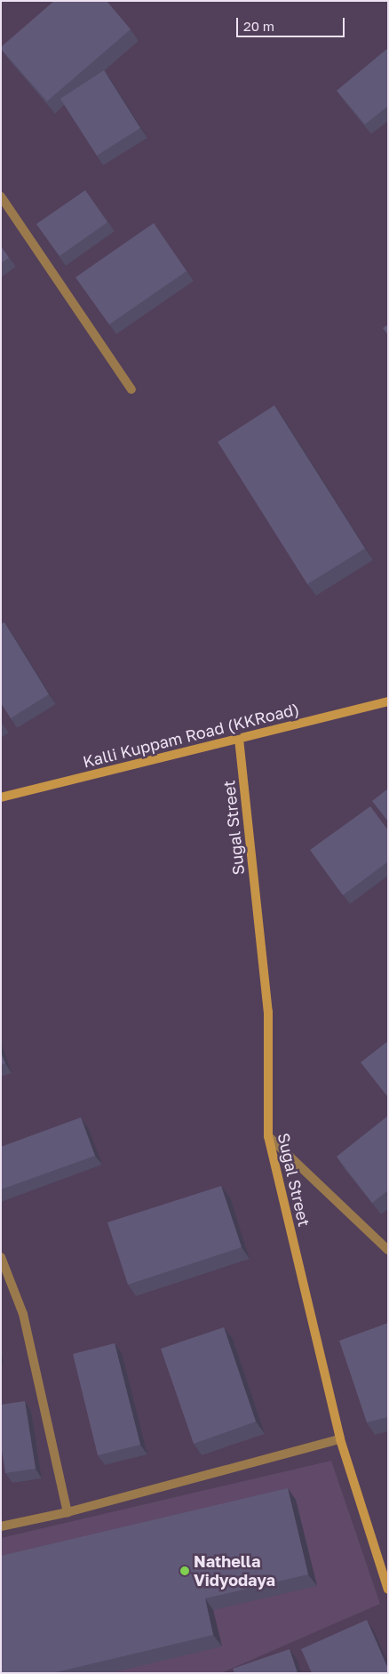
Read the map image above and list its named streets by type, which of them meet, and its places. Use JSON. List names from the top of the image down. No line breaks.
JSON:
{"streets":{"street":["Kalli Kuppam Road (KKRoad)","Sugal Street"]},"crossings":[["Kalli Kuppam Road (KKRoad)","Sugal Street"]],"places":["Nathella Vidyodaya"],"scale_bar":"20 m"}
